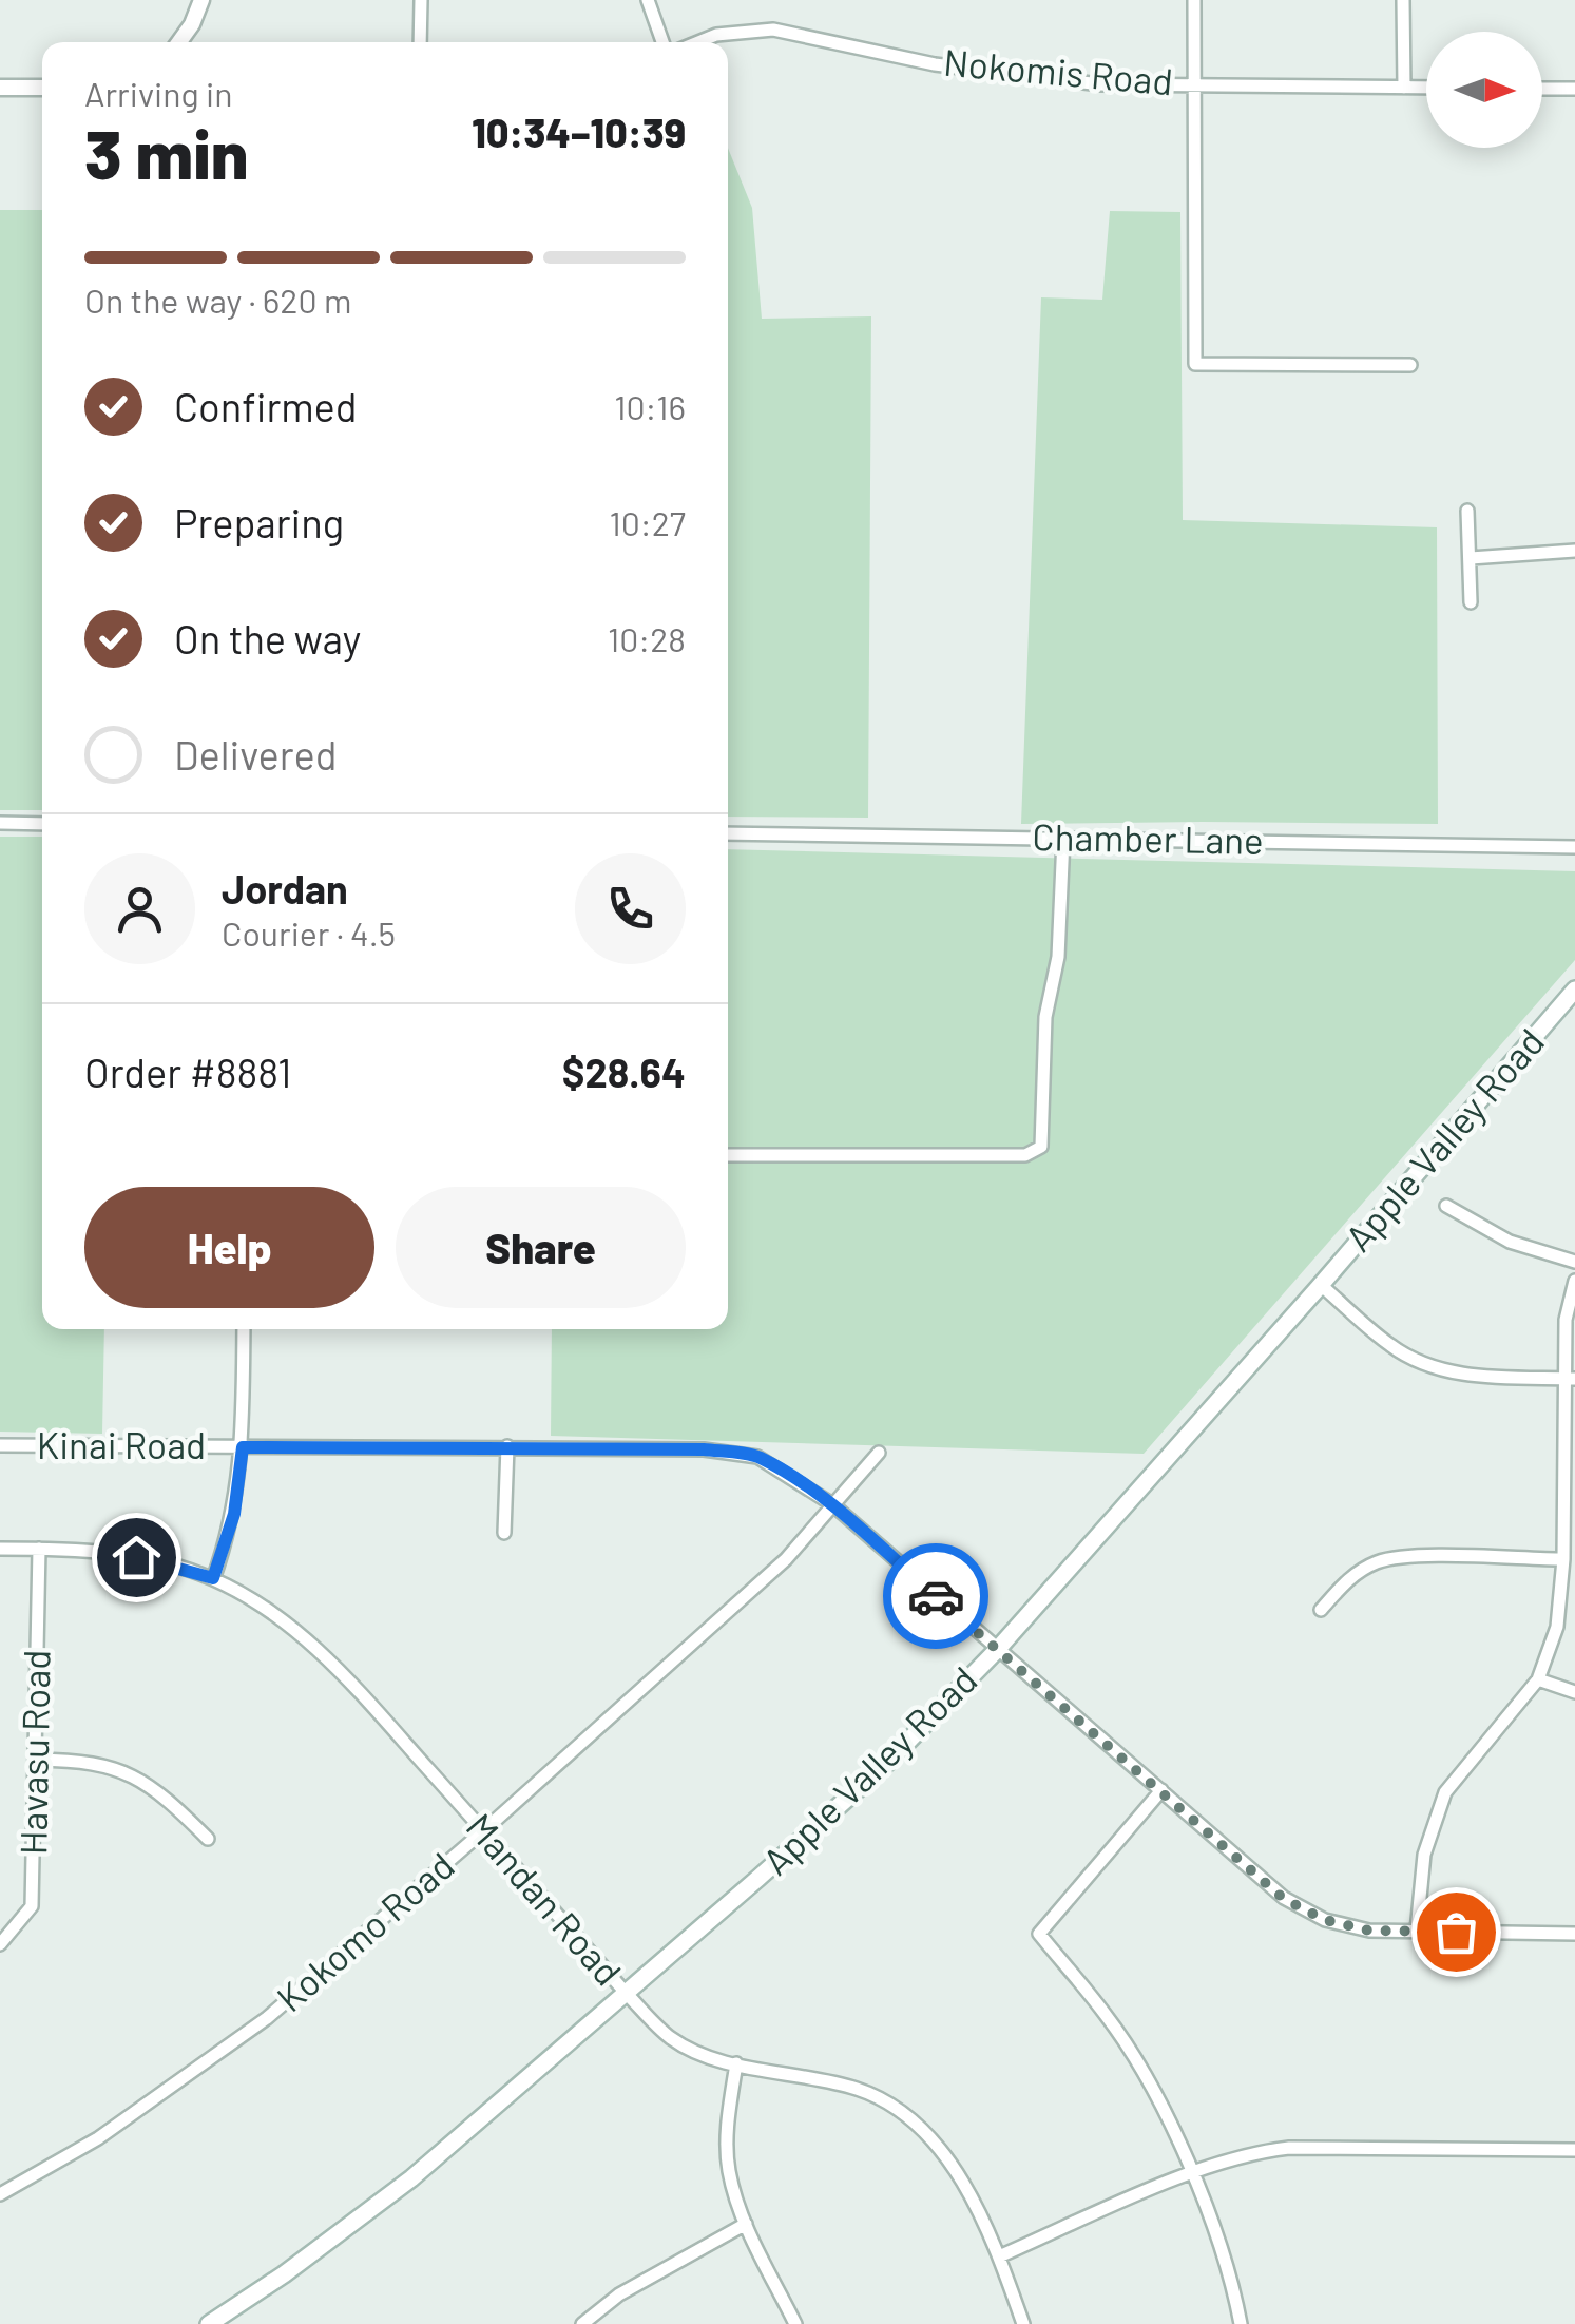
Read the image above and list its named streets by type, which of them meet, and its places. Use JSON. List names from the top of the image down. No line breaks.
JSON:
{"streets":{"main road":["Apple Valley Road"],"street":["Nokomis Road","Chamber Lane","Kinai Road","Havasu Road","Mandan Road","Kokomo Road"]},"crossings":[["Apple Valley Road","Kinai Road"],["Apple Valley Road","Mandan Road"],["Kinai Road","Mandan Road"],["Kinai Road","Kokomo Road"],["Havasu Road","Mandan Road"],["Mandan Road","Kokomo Road"]],"north":"right","page":{"heading":["3 min","Arriving in","10:34–10:39"],"panel":["Jordan","Courier · 4.5","Order #8881","$28.64"],"bar":"On the way · 620 m","list":[["Confirmed","10:16"],["Preparing","10:27"],["On the way","10:28"],"Delivered"],"buttons":["Help","Share"]}}
